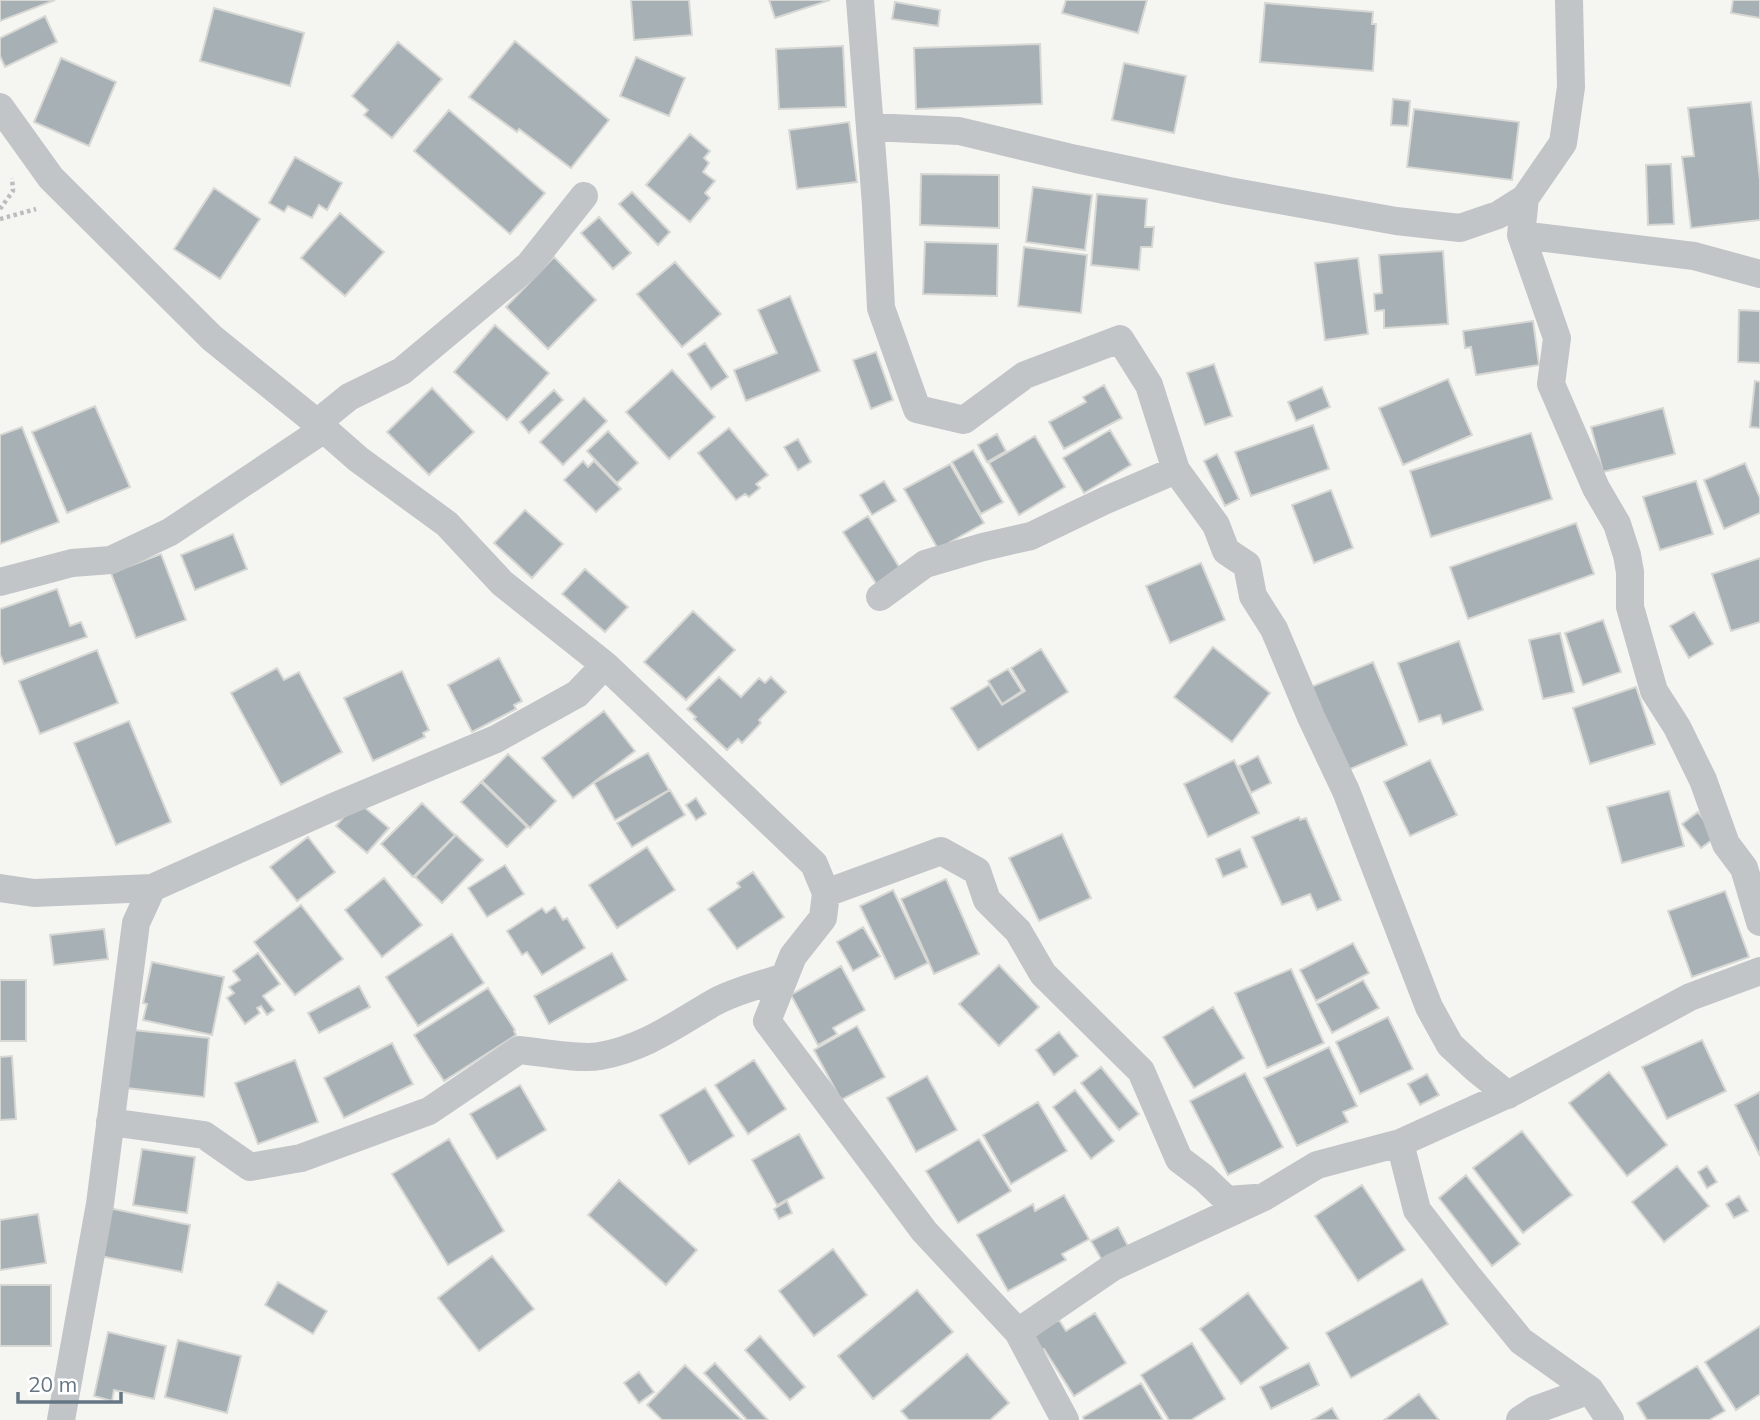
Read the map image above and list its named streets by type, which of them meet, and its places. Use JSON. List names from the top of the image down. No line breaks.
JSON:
{"scale_bar":"20 m"}
